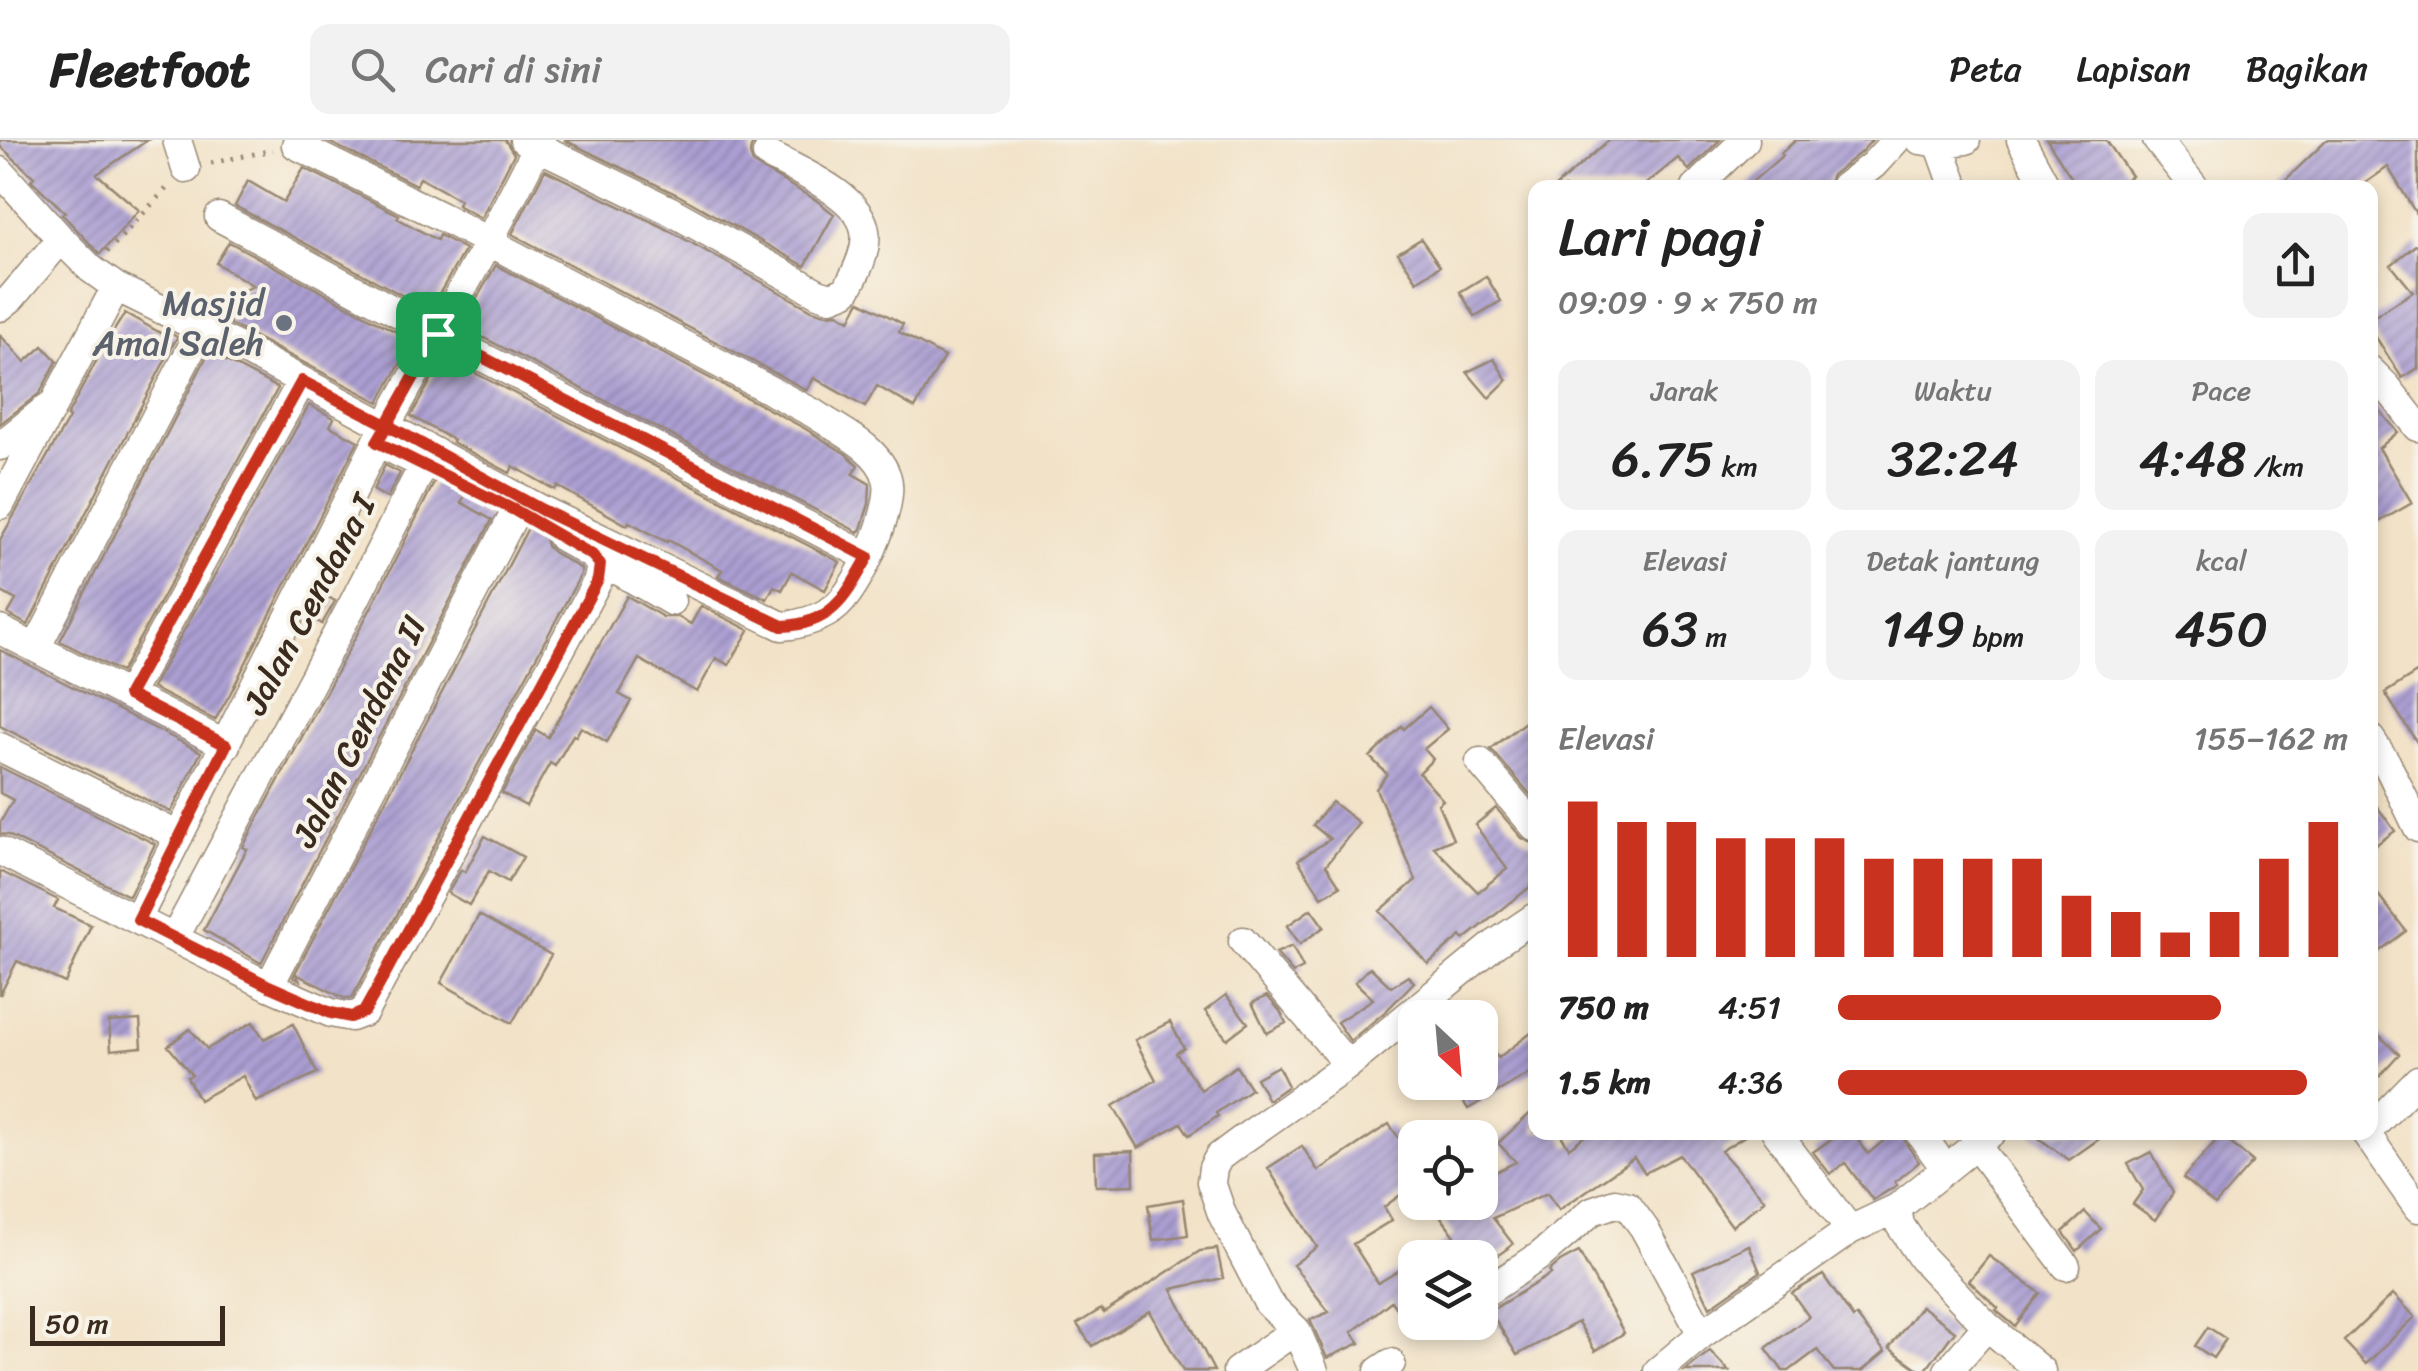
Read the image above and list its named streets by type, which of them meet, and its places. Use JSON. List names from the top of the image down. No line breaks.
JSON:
{"streets":{"street":["Jalan Cendana I","Jalan Cendana II"]},"places":["Masjid Amal Saleh"],"scale_bar":"50 m","north":"bottom right","page":{"header":"Fleetfoot","search":"Cari di sini","nav":["Peta","Lapisan","Bagikan"],"heading":["Lari pagi","09:09 · 9 × 750 m"],"stats":[["Jarak","6.75 km"],["Waktu","32:24"],["Pace","4:48 /km"],["Elevasi","63 m"],["Detak jantung","149 bpm"],["kcal","450"]],"chart":["Elevasi","155–162 m"],"list":[{"name":"750 m","note":"4:51"},{"name":"1.5 km","note":"4:36"}],"scale":"50 m"}}
